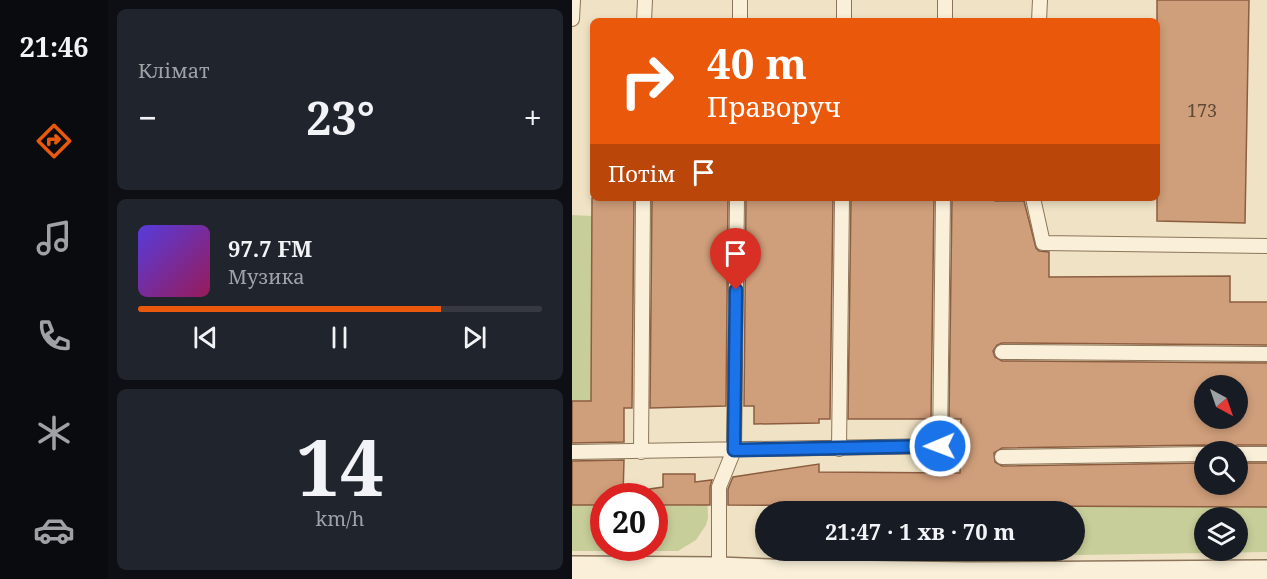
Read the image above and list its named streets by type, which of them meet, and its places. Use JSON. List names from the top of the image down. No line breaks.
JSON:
{"house_numbers":["173"],"north":"bottom right","page":{"tabs":"21:46","tile":["Клімат",["14","km/h"]],"turn":["40 m","Праворуч"],"heat":["−","23°","+"],"then":"Потім","song":["97.7 FM","Музика"],"limit":"20","trip":"21:47 · 1 хв · 70 m"}}
